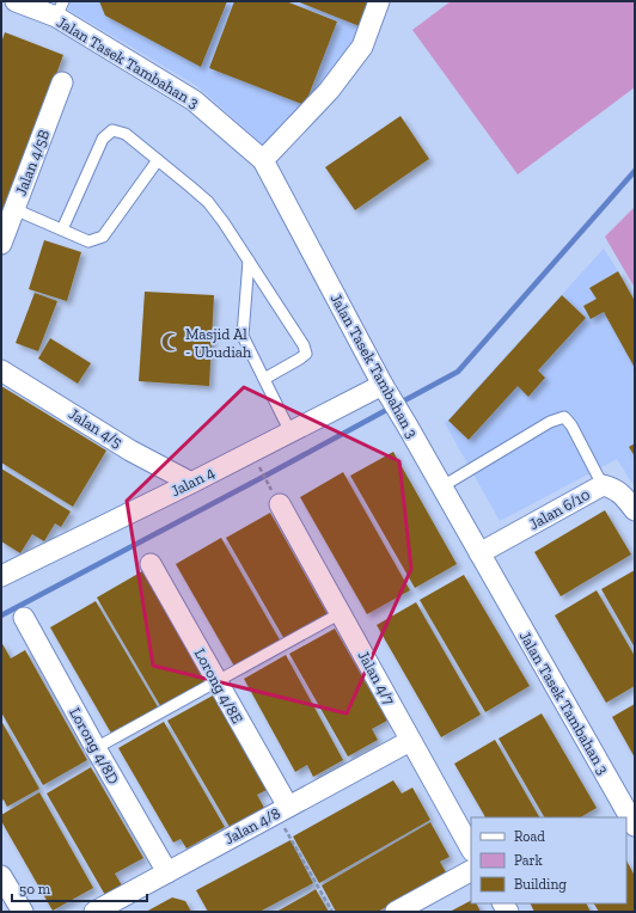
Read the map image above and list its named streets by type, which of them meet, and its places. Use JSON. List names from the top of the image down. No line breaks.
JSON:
{"streets":{"street":["Jalan Tasek Tambahan 3","Jalan 4/5B","Jalan 4/5","Jalan 4","Jalan 6/10","Jalan 4/7","Lorong 4/8E","Lorong 4/8D","Jalan 4/8"]},"crossings":[["Jalan Tasek Tambahan 3","Jalan 4"],["Jalan Tasek Tambahan 3","Jalan 6/10"],["Jalan 4/5","Jalan 4"],["Jalan 4/7","Jalan 4/8"],["Lorong 4/8E","Jalan 4/8"],["Lorong 4/8D","Jalan 4/8"]],"places":{"mosque":["Masjid Al - Ubudiah"]},"legend":["Road","Park","Building"],"scale_bar":"50 m"}
